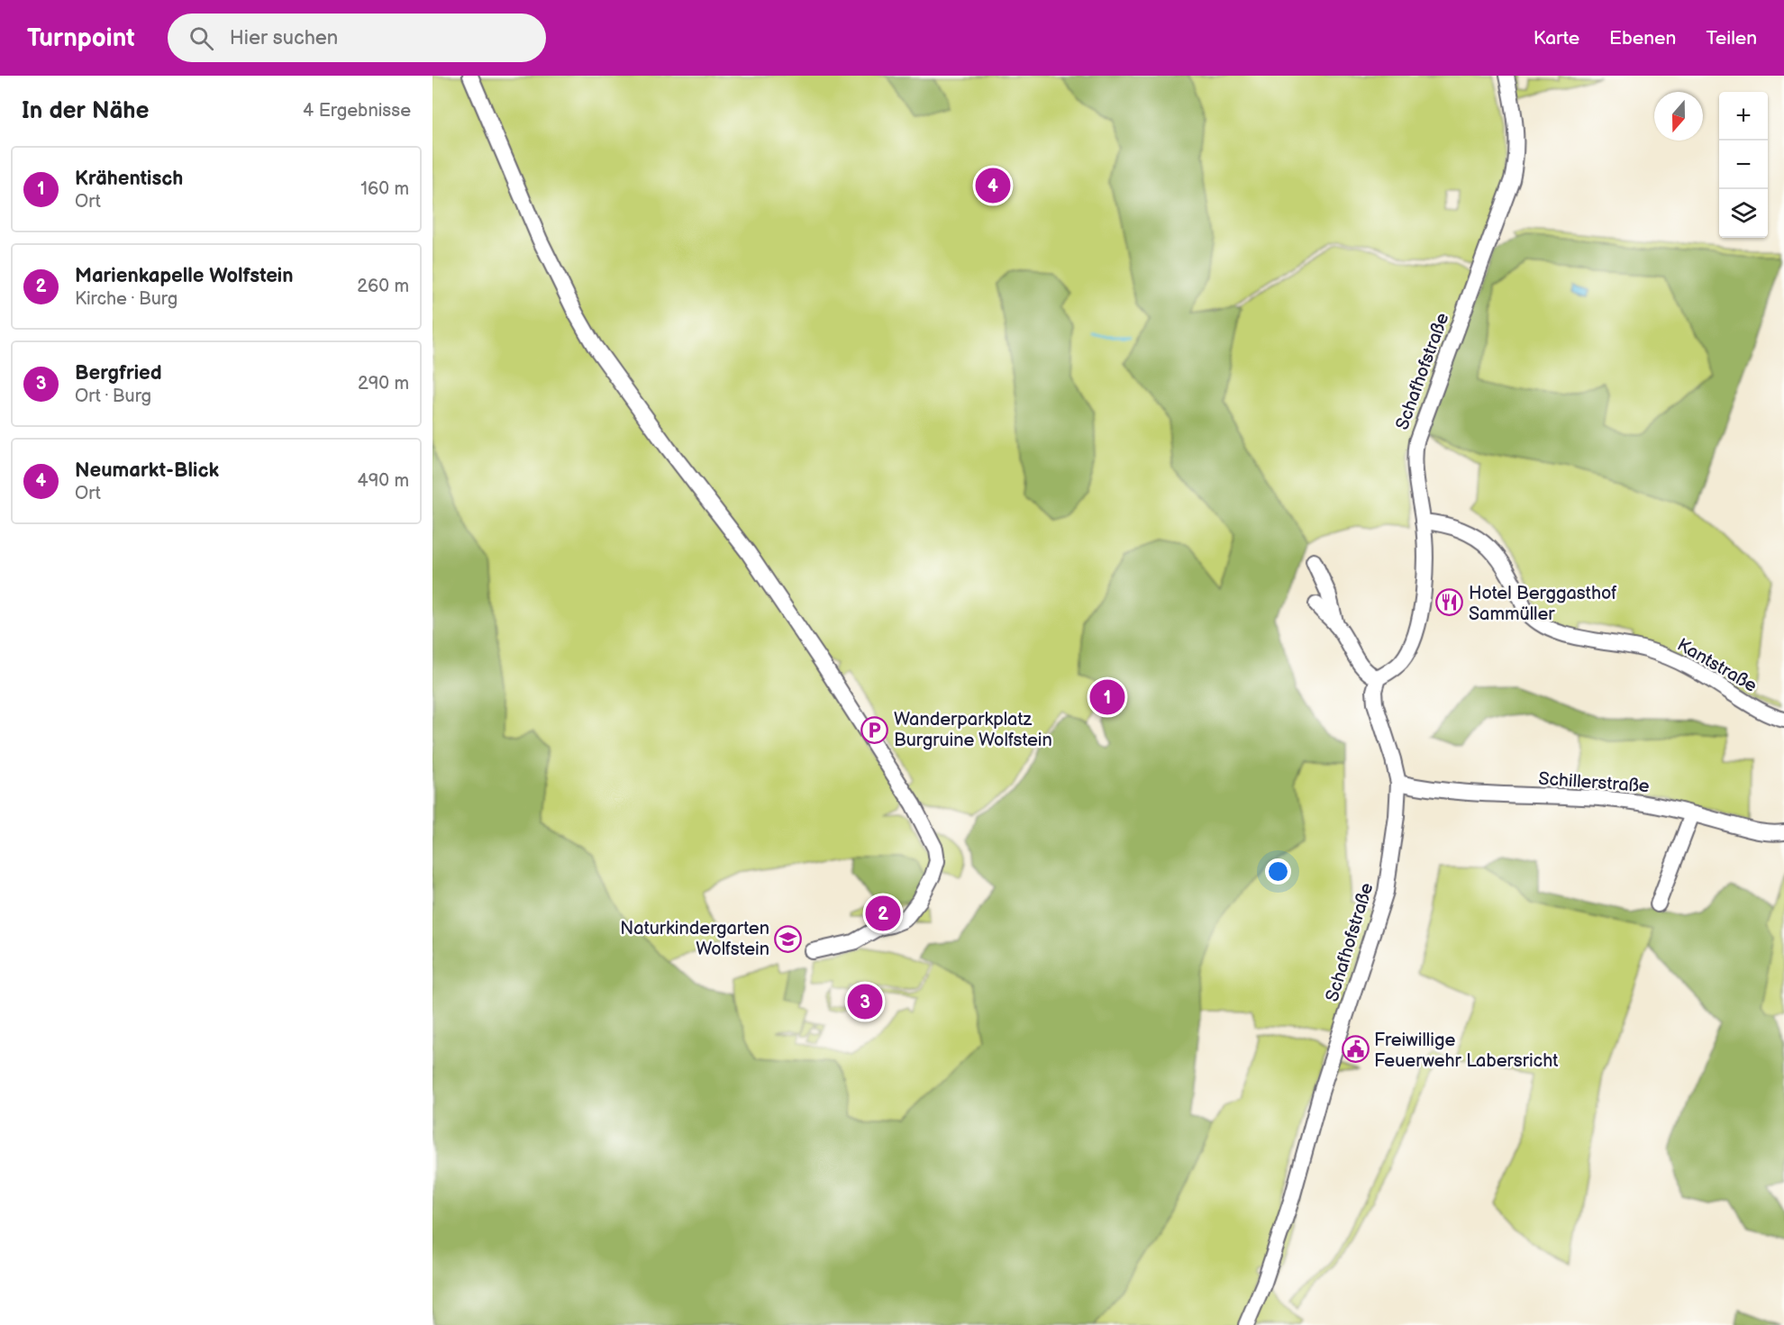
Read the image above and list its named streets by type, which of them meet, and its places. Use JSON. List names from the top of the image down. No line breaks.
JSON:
{"streets":{"street":["Schafhofstraße","Kantstraße","Schillerstraße"]},"crossings":[["Schafhofstraße","Kantstraße"],["Schafhofstraße","Schillerstraße"]],"places":{"restaurant":["Hotel Berggasthof Sammüller"],"parking":["Wanderparkplatz Burgruine Wolfstein"],"school or university":["Naturkindergarten Wolfstein"],"public building":["Freiwillige Feuerwehr Labersricht"]},"north":"bottom","page":{"header":"Turnpoint","search":"Hier suchen","nav":["Karte","Ebenen","Teilen"],"heading":["In der Nähe","4 Ergebnisse"],"map_buttons":["+","−"],"list":[{"mark":"1","name":"Krähentisch","note":"Ort","value":"160 m"},{"mark":"2","name":"Marienkapelle Wolfstein","note":"Kirche · Burg","value":"260 m"},{"mark":"3","name":"Bergfried","note":"Ort · Burg","value":"290 m"},{"mark":"4","name":"Neumarkt-Blick","note":"Ort","value":"490 m"}],"pins":["4","1","2","3"]}}
